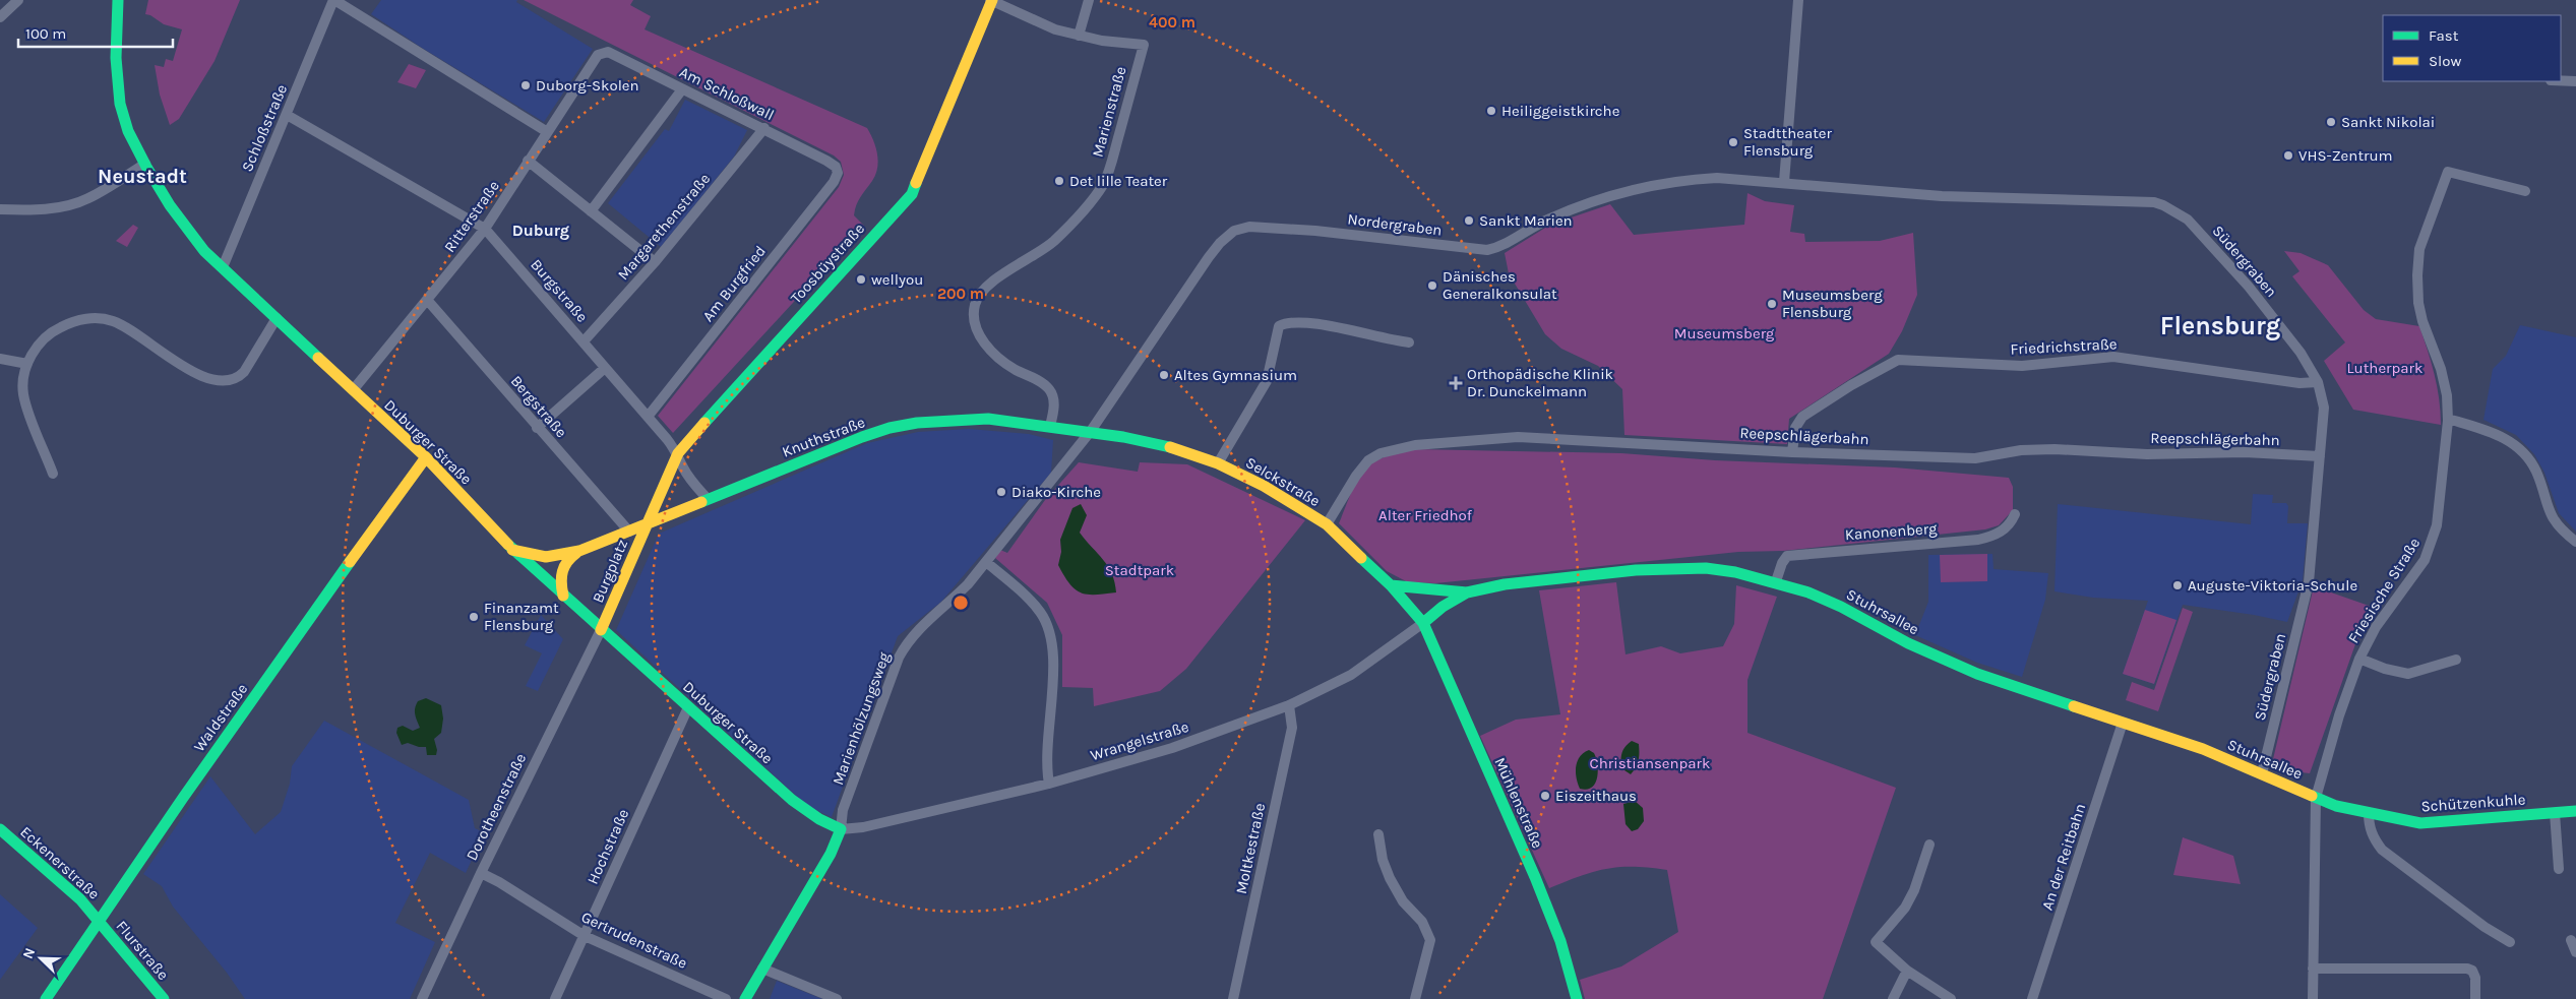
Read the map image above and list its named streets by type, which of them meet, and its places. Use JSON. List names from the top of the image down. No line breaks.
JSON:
{"streets":{"main road":["Toosbüystraße","Knuthstraße","Duburger Straße","Selckstraße","Burgplatz","Stuhrsallee","Waldstraße","Marienhölzungsweg","Mühlenstraße","Schützenkuhle","Eckenerstraße","Flurstraße"],"street":["Am Schloßwall","Marienstraße","Schloßstraße","Ritterstraße","Nordergraben","Margarethenstraße","Südergraben","Am Burgfried","Burgstraße","Friedrichstraße","Bergstraße","Reepschlägerbahn","Kanonenberg","Friesische Straße","Wrangelstraße","Dorotheenstraße","Hochstraße","Moltkestraße","An der Reitbahn","Gertrudenstraße"]},"crossings":[["Am Schloßwall","Ritterstraße"],["Am Schloßwall","Margarethenstraße"],["Am Schloßwall","Am Burgfried"],["Marienstraße","Knuthstraße"],["Schloßstraße","Burgstraße"],["Schloßstraße","Duburger Straße"],["Ritterstraße","Burgstraße"],["Ritterstraße","Bergstraße"],["Ritterstraße","Duburger Straße"],["Nordergraben","Südergraben"],["Nordergraben","Knuthstraße"],["Nordergraben","Selckstraße"],["Nordergraben","Marienhölzungsweg"],["Margarethenstraße","Burgstraße"],["Südergraben","Friedrichstraße"],["Südergraben","Reepschlägerbahn"],["Südergraben","Stuhrsallee"],["Toosbüystraße","Burgstraße"],["Toosbüystraße","Knuthstraße"],["Toosbüystraße","Burgplatz"],["Am Burgfried","Burgstraße"],["Friedrichstraße","Reepschlägerbahn"],["Bergstraße","Knuthstraße"],["Reepschlägerbahn","Selckstraße"],["Knuthstraße","Duburger Straße"],["Knuthstraße","Selckstraße"],["Knuthstraße","Burgplatz"],["Knuthstraße","Marienhölzungsweg"],["Duburger Straße","Burgplatz"],["Duburger Straße","Waldstraße"],["Duburger Straße","Marienhölzungsweg"],["Duburger Straße","Wrangelstraße"],["Duburger Straße","Dorotheenstraße"],["Duburger Straße","Hochstraße"],["Selckstraße","Stuhrsallee"],["Selckstraße","Marienhölzungsweg"],["Selckstraße","Wrangelstraße"],["Selckstraße","Mühlenstraße"],["Kanonenberg","Stuhrsallee"],["Burgplatz","Dorotheenstraße"],["Friesische Straße","Stuhrsallee"],["Friesische Straße","Schützenkuhle"],["Stuhrsallee","Wrangelstraße"],["Stuhrsallee","Mühlenstraße"],["Stuhrsallee","Schützenkuhle"],["Stuhrsallee","An der Reitbahn"],["Waldstraße","Eckenerstraße"],["Waldstraße","Flurstraße"],["Marienhölzungsweg","Wrangelstraße"],["Wrangelstraße","Mühlenstraße"],["Wrangelstraße","Moltkestraße"],["Dorotheenstraße","Gertrudenstraße"],["Hochstraße","Gertrudenstraße"],["Eckenerstraße","Flurstraße"]],"districts":["Neustadt","Duburg","Flensburg"],"parks":["Museumsberg","Lutherpark","Alter Friedhof","Stadtpark","Christiansenpark"],"places":{"other":["Duborg-Skolen","Heiliggeistkirche","Sankt Nikolai","Stadttheater Flensburg","VHS-Zentrum","Det lille Teater","Sankt Marien","wellyou","Dänisches Generalkonsulat","Museumsberg Flensburg","Altes Gymnasium","Diako-Kirche","Auguste-Viktoria-Schule","Finanzamt Flensburg","Eiszeithaus"],"health":["Orthopädische Klinik Dr. Dunckelmann"]},"legend":["Fast","Slow"],"scale_bar":"100 m","north":"top left","rings":["400 m","200 m"]}
